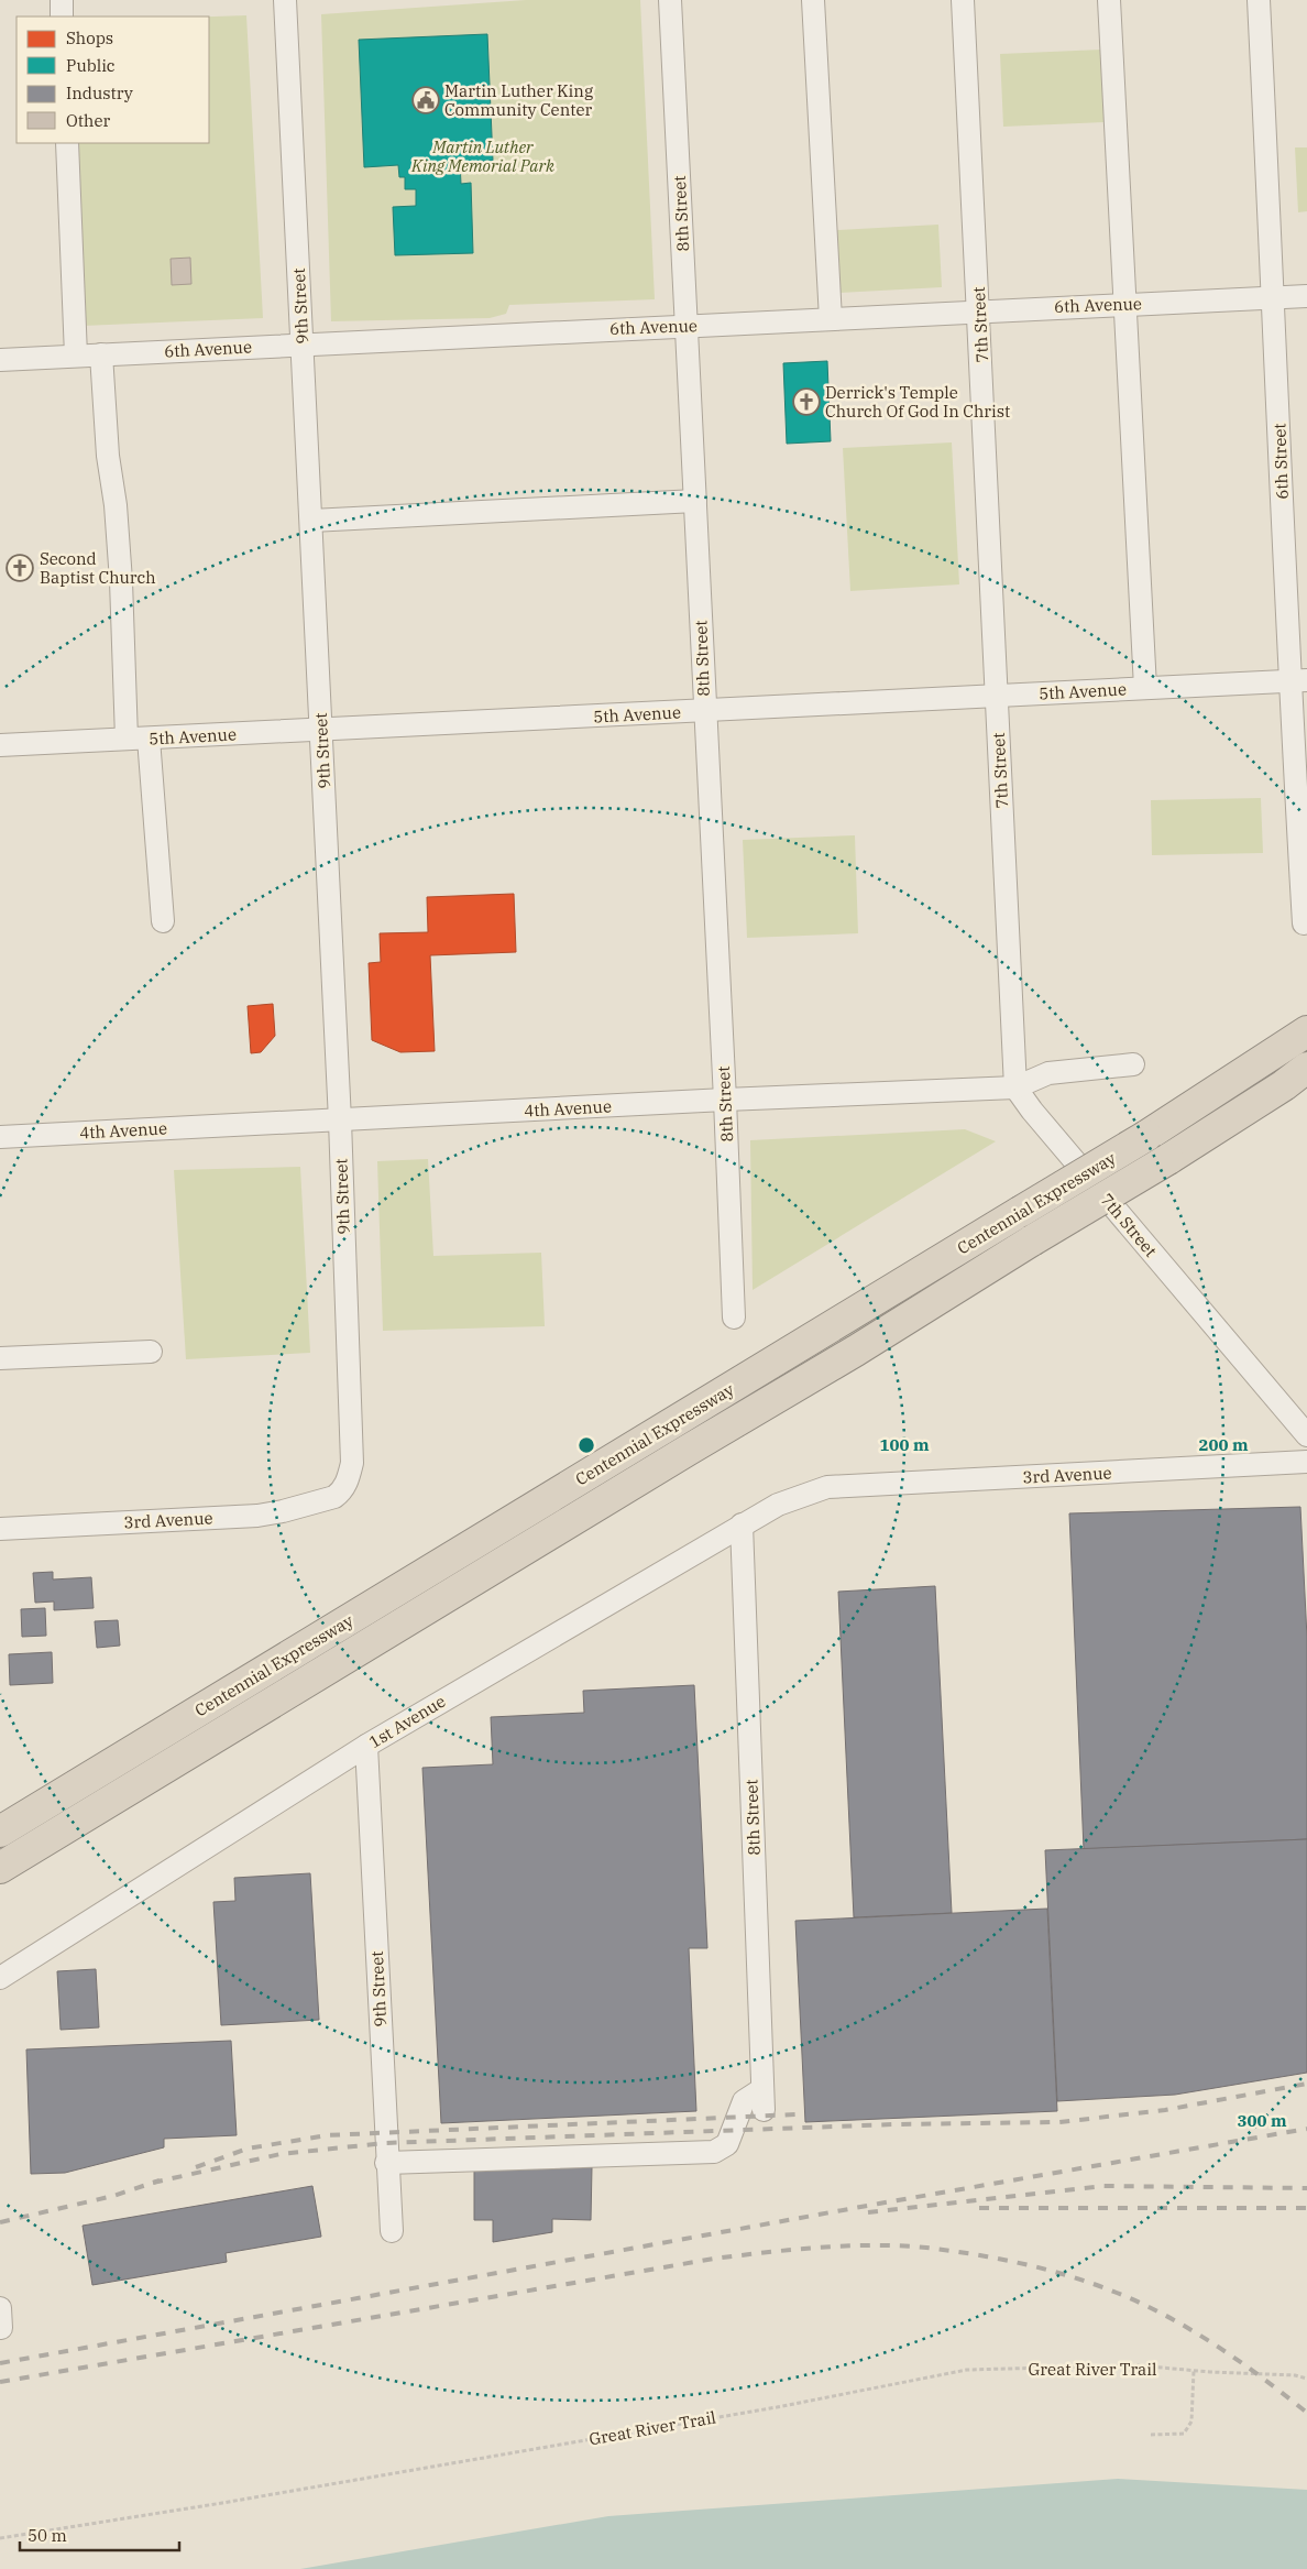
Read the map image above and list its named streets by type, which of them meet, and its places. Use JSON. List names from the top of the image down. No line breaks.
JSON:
{"streets":{"highway":["Centennial Expressway"],"street":["8th Street","6th Avenue","9th Street","7th Street","6th Street","5th Avenue","4th Avenue","3rd Avenue","1st Avenue"],"path":["Great River Trail"]},"crossings":[["8th Street","6th Avenue"],["8th Street","9th Street"],["8th Street","5th Avenue"],["8th Street","4th Avenue"],["8th Street","1st Avenue"],["6th Avenue","9th Street"],["6th Avenue","7th Street"],["6th Avenue","6th Street"],["9th Street","5th Avenue"],["9th Street","4th Avenue"],["9th Street","3rd Avenue"],["9th Street","1st Avenue"],["7th Street","5th Avenue"],["7th Street","4th Avenue"],["6th Street","5th Avenue"],["3rd Avenue","1st Avenue"]],"parks":["Martin Luther King Memorial Park"],"places":{"public building":["Martin Luther King Community Center"],"church":["Derrick's Temple Church Of God In Christ","Second Baptist Church"]},"legend":["Shops","Public","Industry","Other"],"scale_bar":"50 m","rings":["100 m","200 m","300 m"]}
